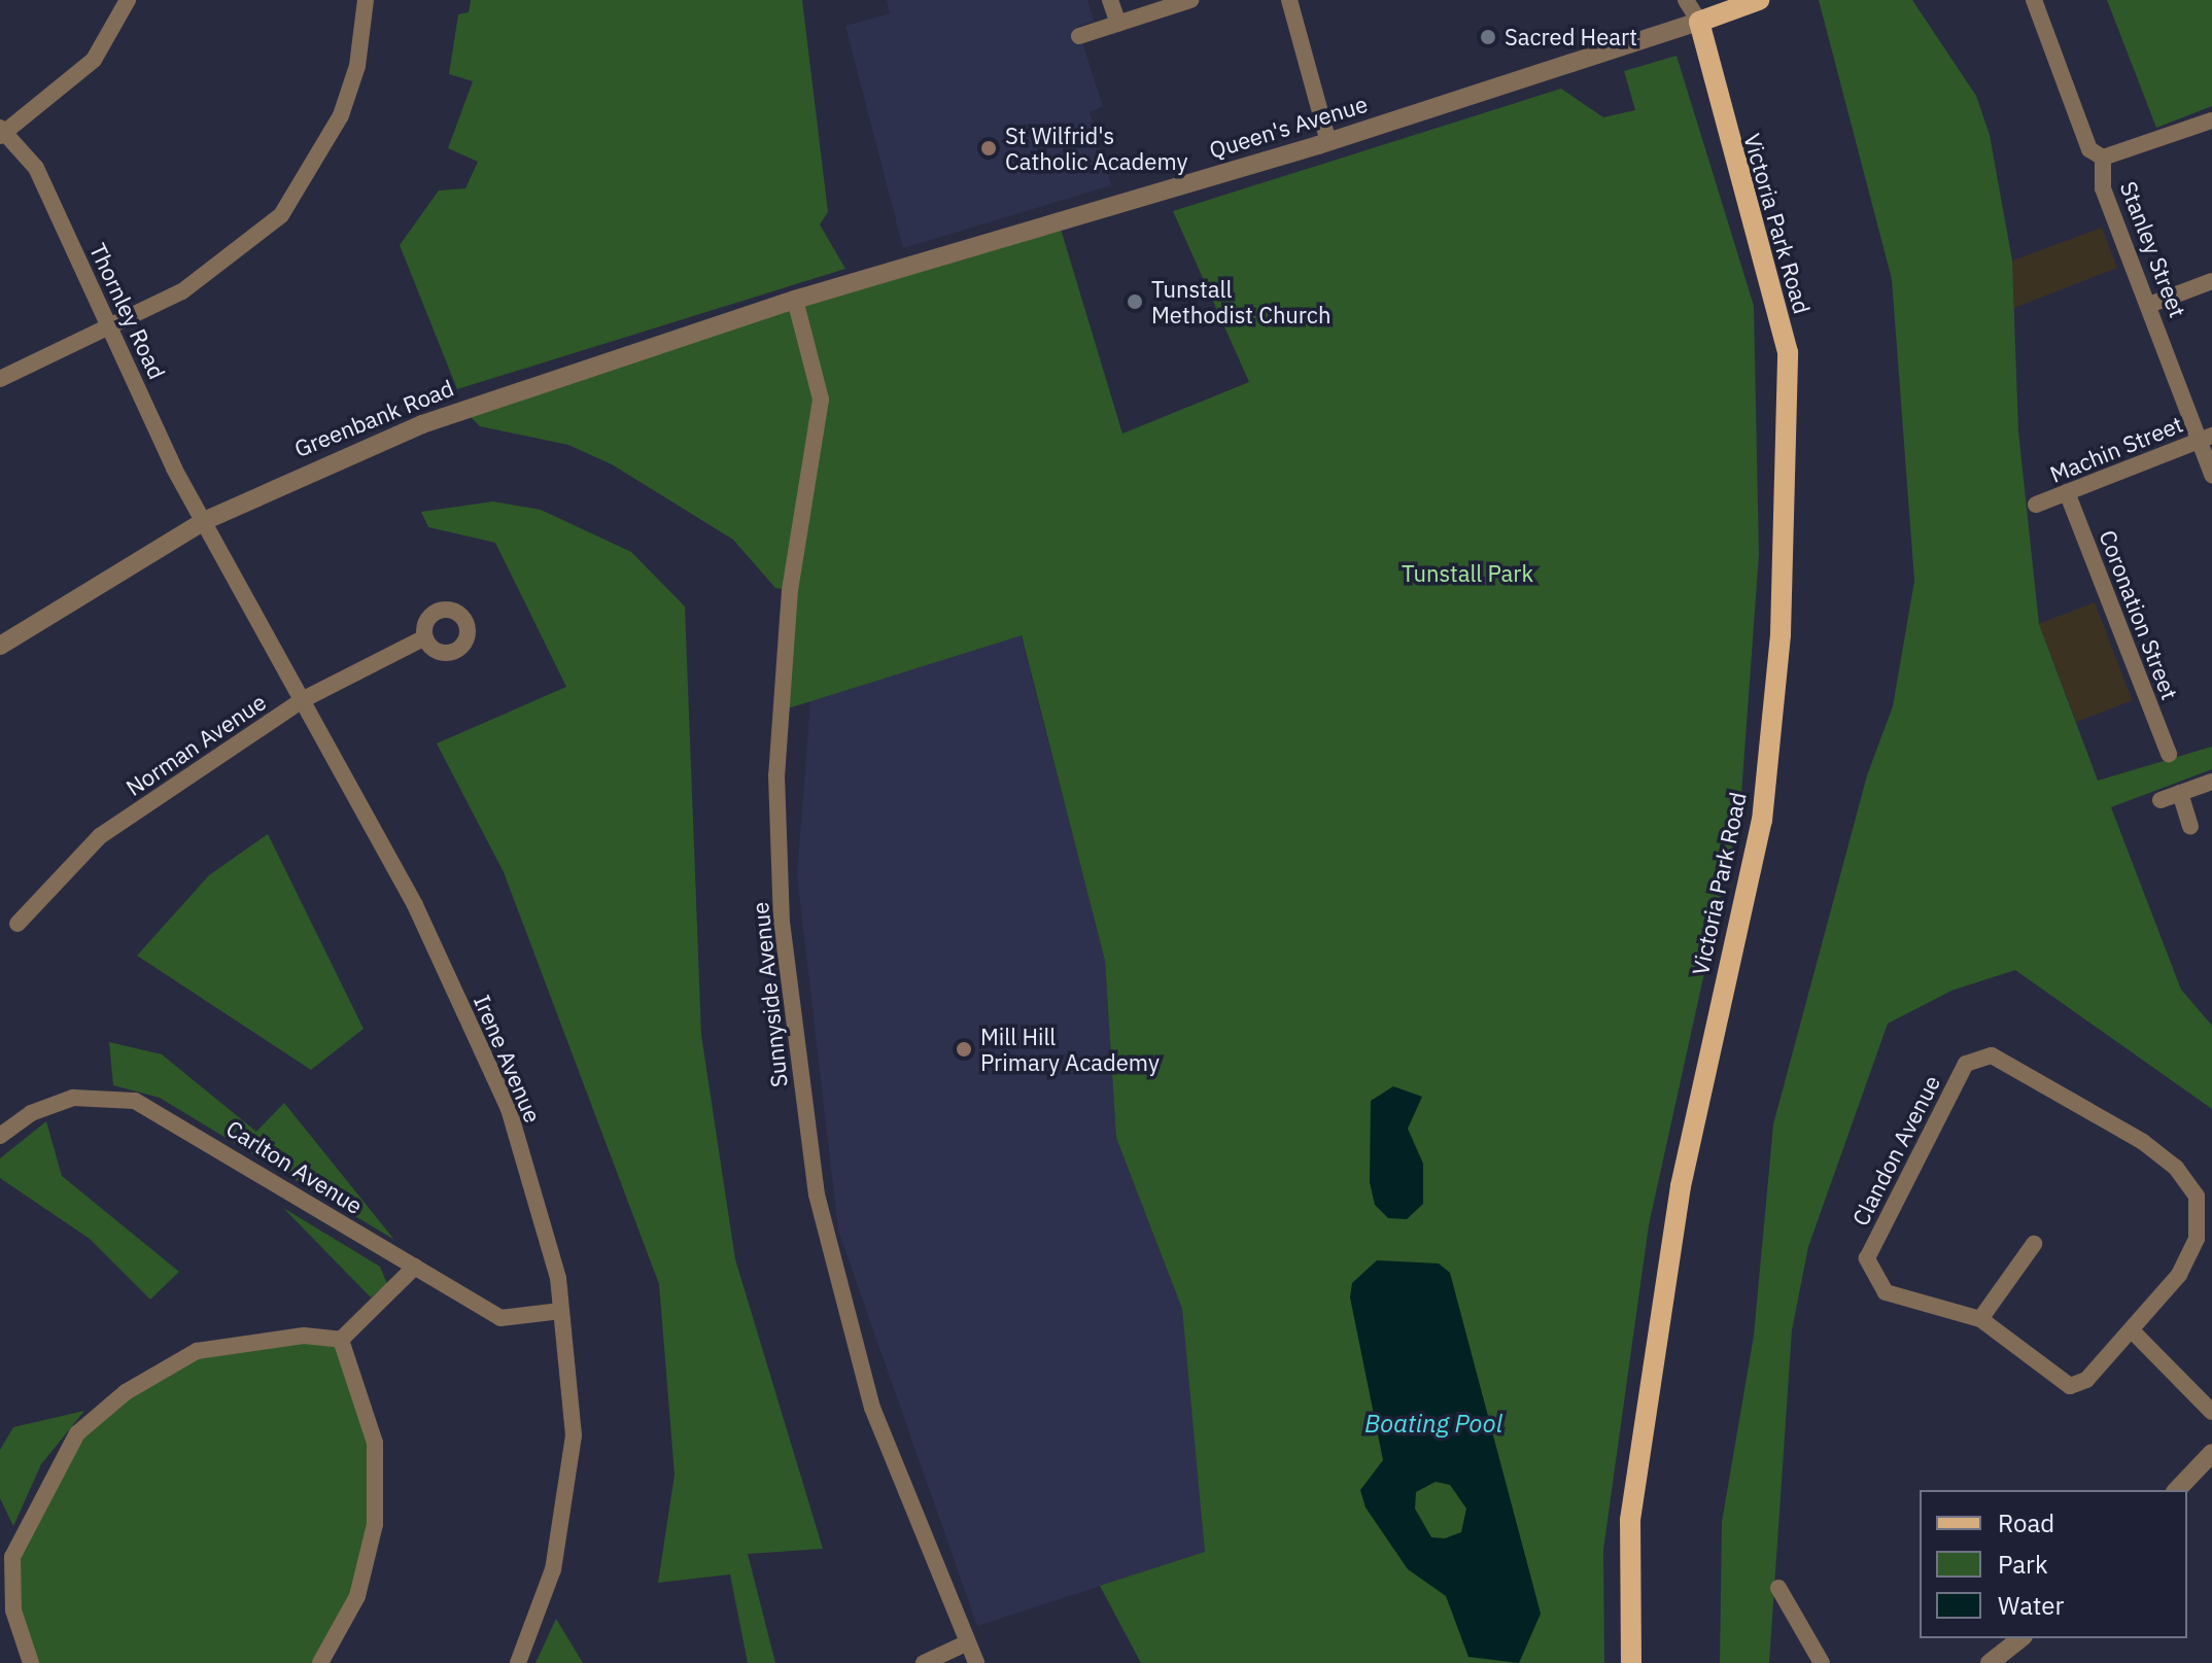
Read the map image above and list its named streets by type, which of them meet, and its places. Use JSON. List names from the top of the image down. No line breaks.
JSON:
{"streets":{"main road":["Victoria Park Road"],"street":["Queen's Avenue","Stanley Street","Thornley Road","Greenbank Road","Machin Street","Coronation Street","Norman Avenue","Sunnyside Avenue","Irene Avenue","Clandon Avenue","Carlton Avenue"]},"crossings":[["Queen's Avenue","Victoria Park Road"],["Queen's Avenue","Greenbank Road"],["Queen's Avenue","Sunnyside Avenue"],["Stanley Street","Machin Street"],["Thornley Road","Greenbank Road"],["Thornley Road","Irene Avenue"],["Greenbank Road","Sunnyside Avenue"],["Greenbank Road","Irene Avenue"],["Machin Street","Coronation Street"],["Norman Avenue","Irene Avenue"],["Irene Avenue","Carlton Avenue"]],"water":["Boating Pool"],"parks":["Tunstall Park"],"places":["Sacred Heart","St Wilfrid's Catholic Academy","Tunstall Methodist Church","Mill Hill Primary Academy"],"legend":["Road","Park","Water"]}
